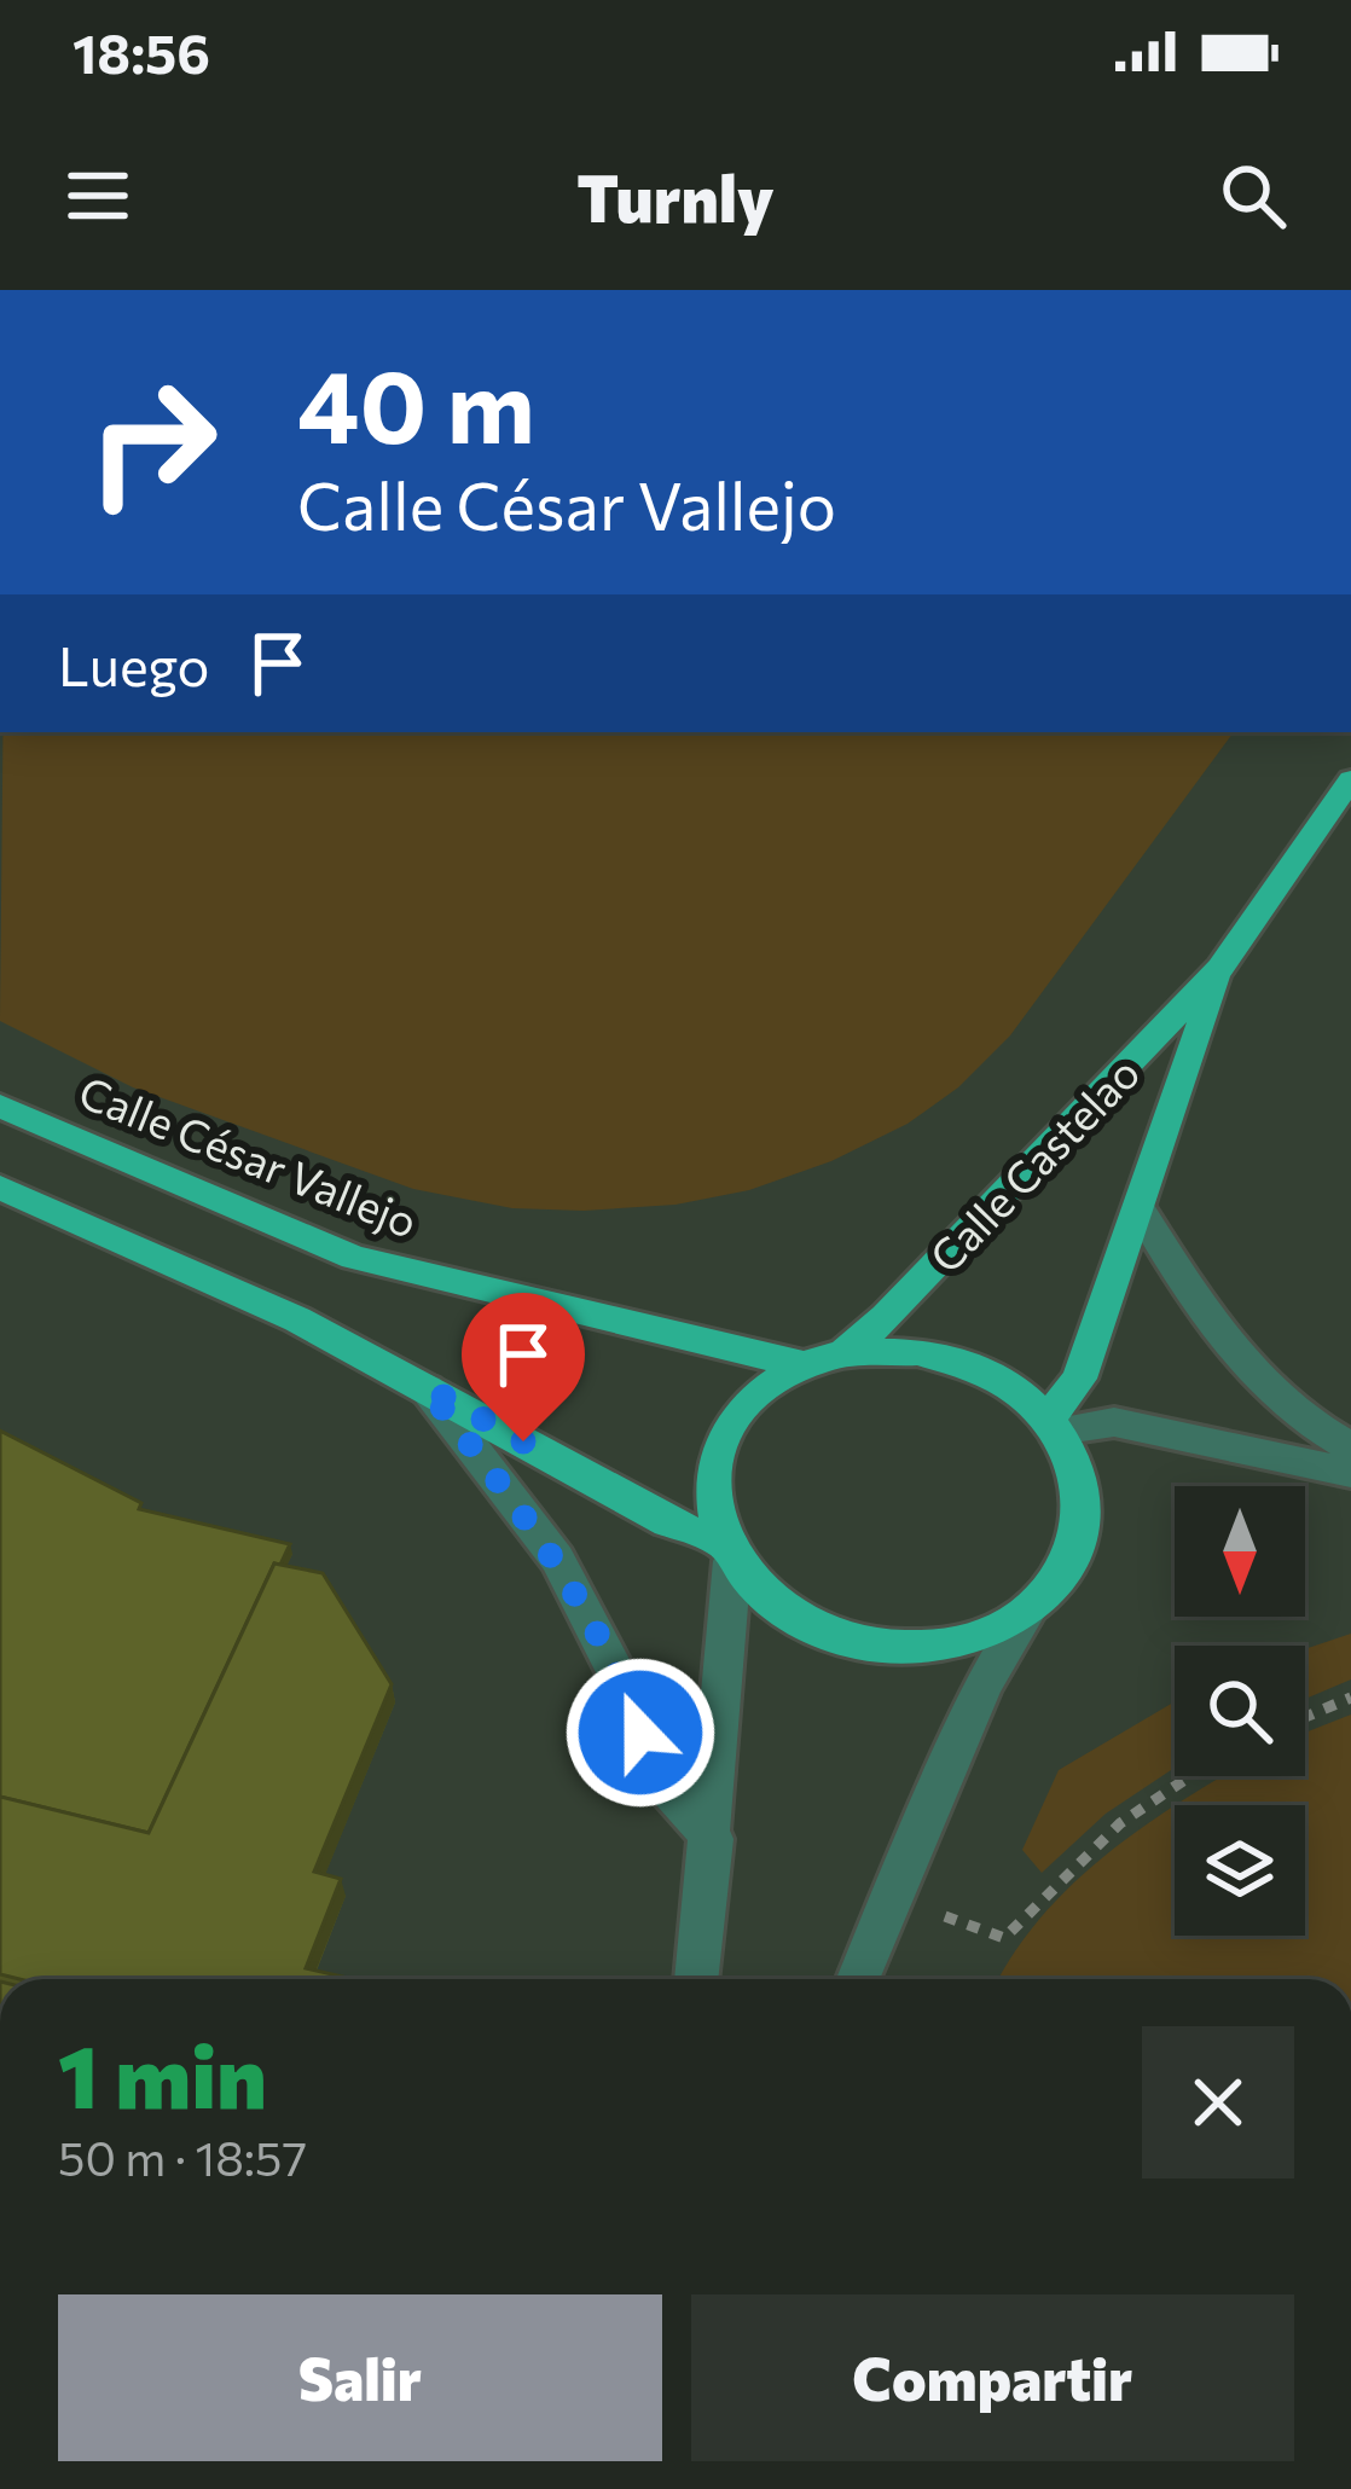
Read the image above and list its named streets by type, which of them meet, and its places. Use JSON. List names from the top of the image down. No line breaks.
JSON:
{"streets":{"main road":["Calle César Vallejo","Calle Castelao"]},"crossings":[["Calle César Vallejo","Calle Castelao"]],"north":"bottom","page":{"status":"18:56","header":"Turnly","turn":["40 m","Calle César Vallejo"],"then":"Luego","heading":["1 min","50 m · 18:57"],"buttons":["Salir","Compartir"]}}
